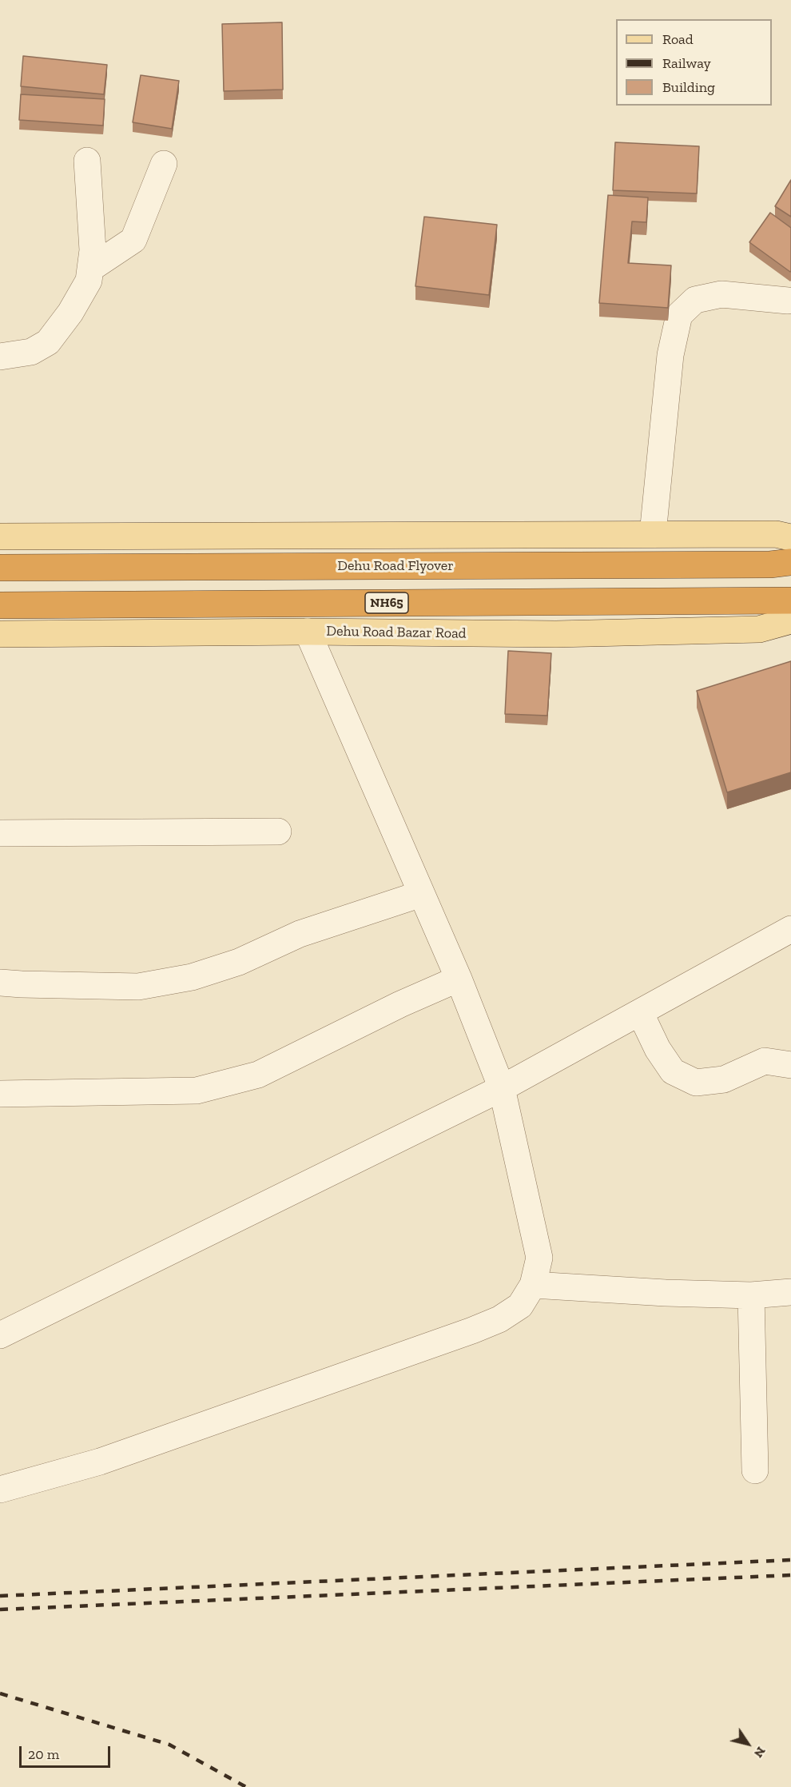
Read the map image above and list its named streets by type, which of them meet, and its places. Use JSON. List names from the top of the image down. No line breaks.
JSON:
{"streets":{"highway":["Dehu Road Flyover","NH65"],"main road":["Dehu Road Bazar Road"]},"legend":["Road","Railway","Building"],"scale_bar":"20 m","north":"bottom right"}
